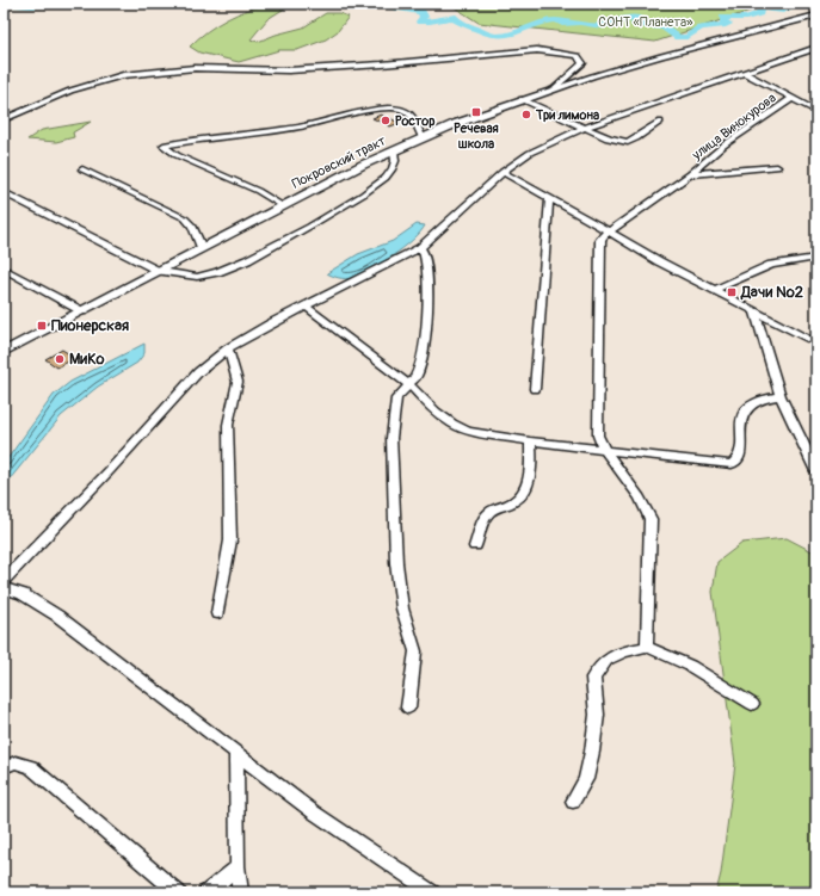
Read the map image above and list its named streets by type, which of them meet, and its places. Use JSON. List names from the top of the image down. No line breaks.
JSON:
{"streets":{"main road":["Покровский тракт"],"street":["улица Винокурова"]},"parks":["СОНТ «Планета»"],"places":{"transit":["Речевая школа","Дачи №2","Пионерская"],"other":["Три лимона","Ростор","МиКо"]}}
